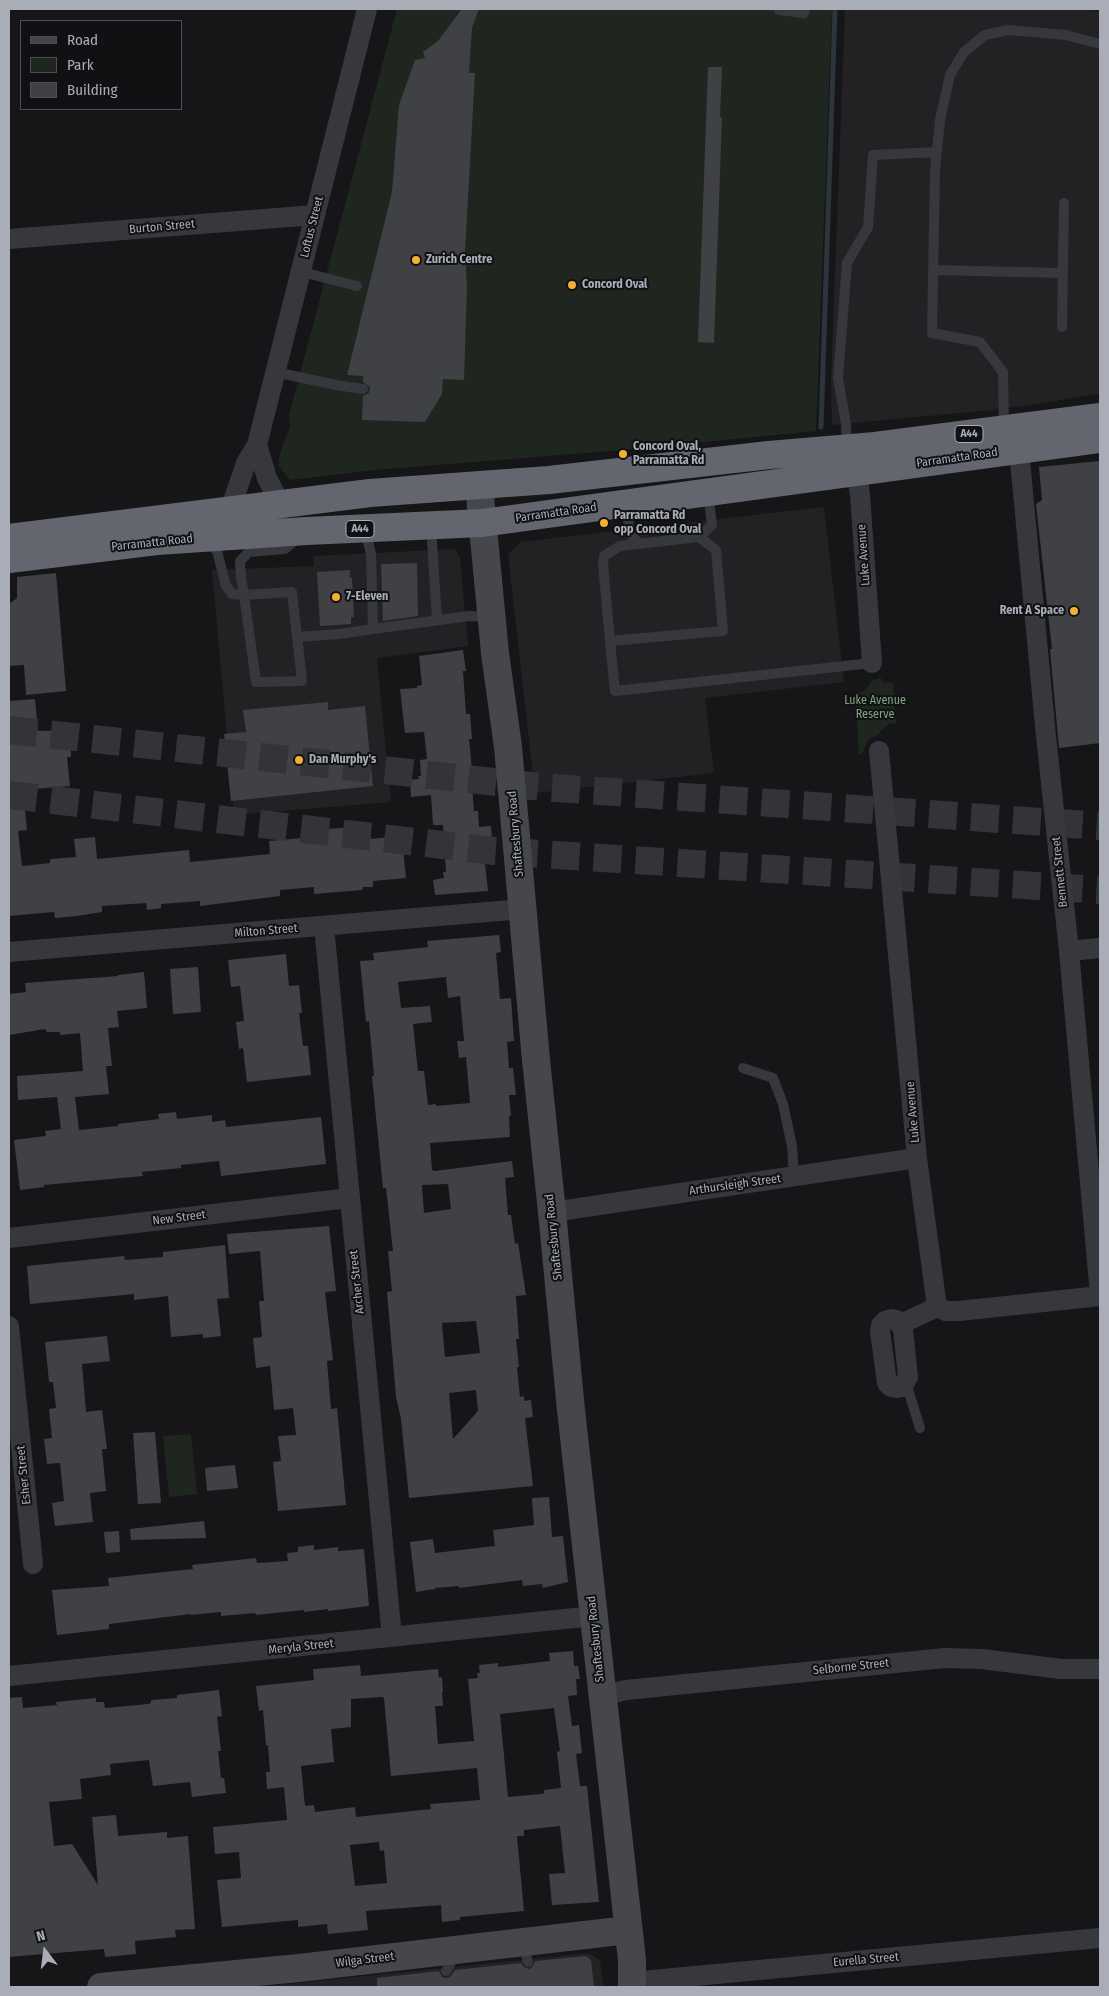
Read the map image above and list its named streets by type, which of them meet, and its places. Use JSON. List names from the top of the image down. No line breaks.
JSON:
{"streets":{"highway":["A44","Parramatta Road"],"main road":["Shaftesbury Road","Wilga Street"],"street":["Burton Street","Loftus Street","Luke Avenue","Bennett Street","Milton Street","Arthursleigh Street","New Street","Archer Street","Esher Street","Meryla Street","Selborne Street","Eurella Street"]},"crossings":[["Burton Street","Loftus Street"],["Loftus Street","Parramatta Road"],["Parramatta Road","Luke Avenue"],["Parramatta Road","Shaftesbury Road"],["Parramatta Road","Bennett Street"],["Luke Avenue","Arthursleigh Street"],["Shaftesbury Road","Milton Street"],["Shaftesbury Road","Arthursleigh Street"],["Shaftesbury Road","Meryla Street"],["Shaftesbury Road","Selborne Street"],["Shaftesbury Road","Wilga Street"],["Shaftesbury Road","Eurella Street"],["Milton Street","Archer Street"],["New Street","Archer Street"],["Archer Street","Meryla Street"]],"parks":["Luke Avenue Reserve"],"places":["Zurich Centre","Concord Oval","Concord Oval, Parramatta Rd","Parramatta Rd opp Concord Oval","7-Eleven","Rent A Space","Dan Murphy's"],"legend":["Road","Park","Building"],"north":"top"}
